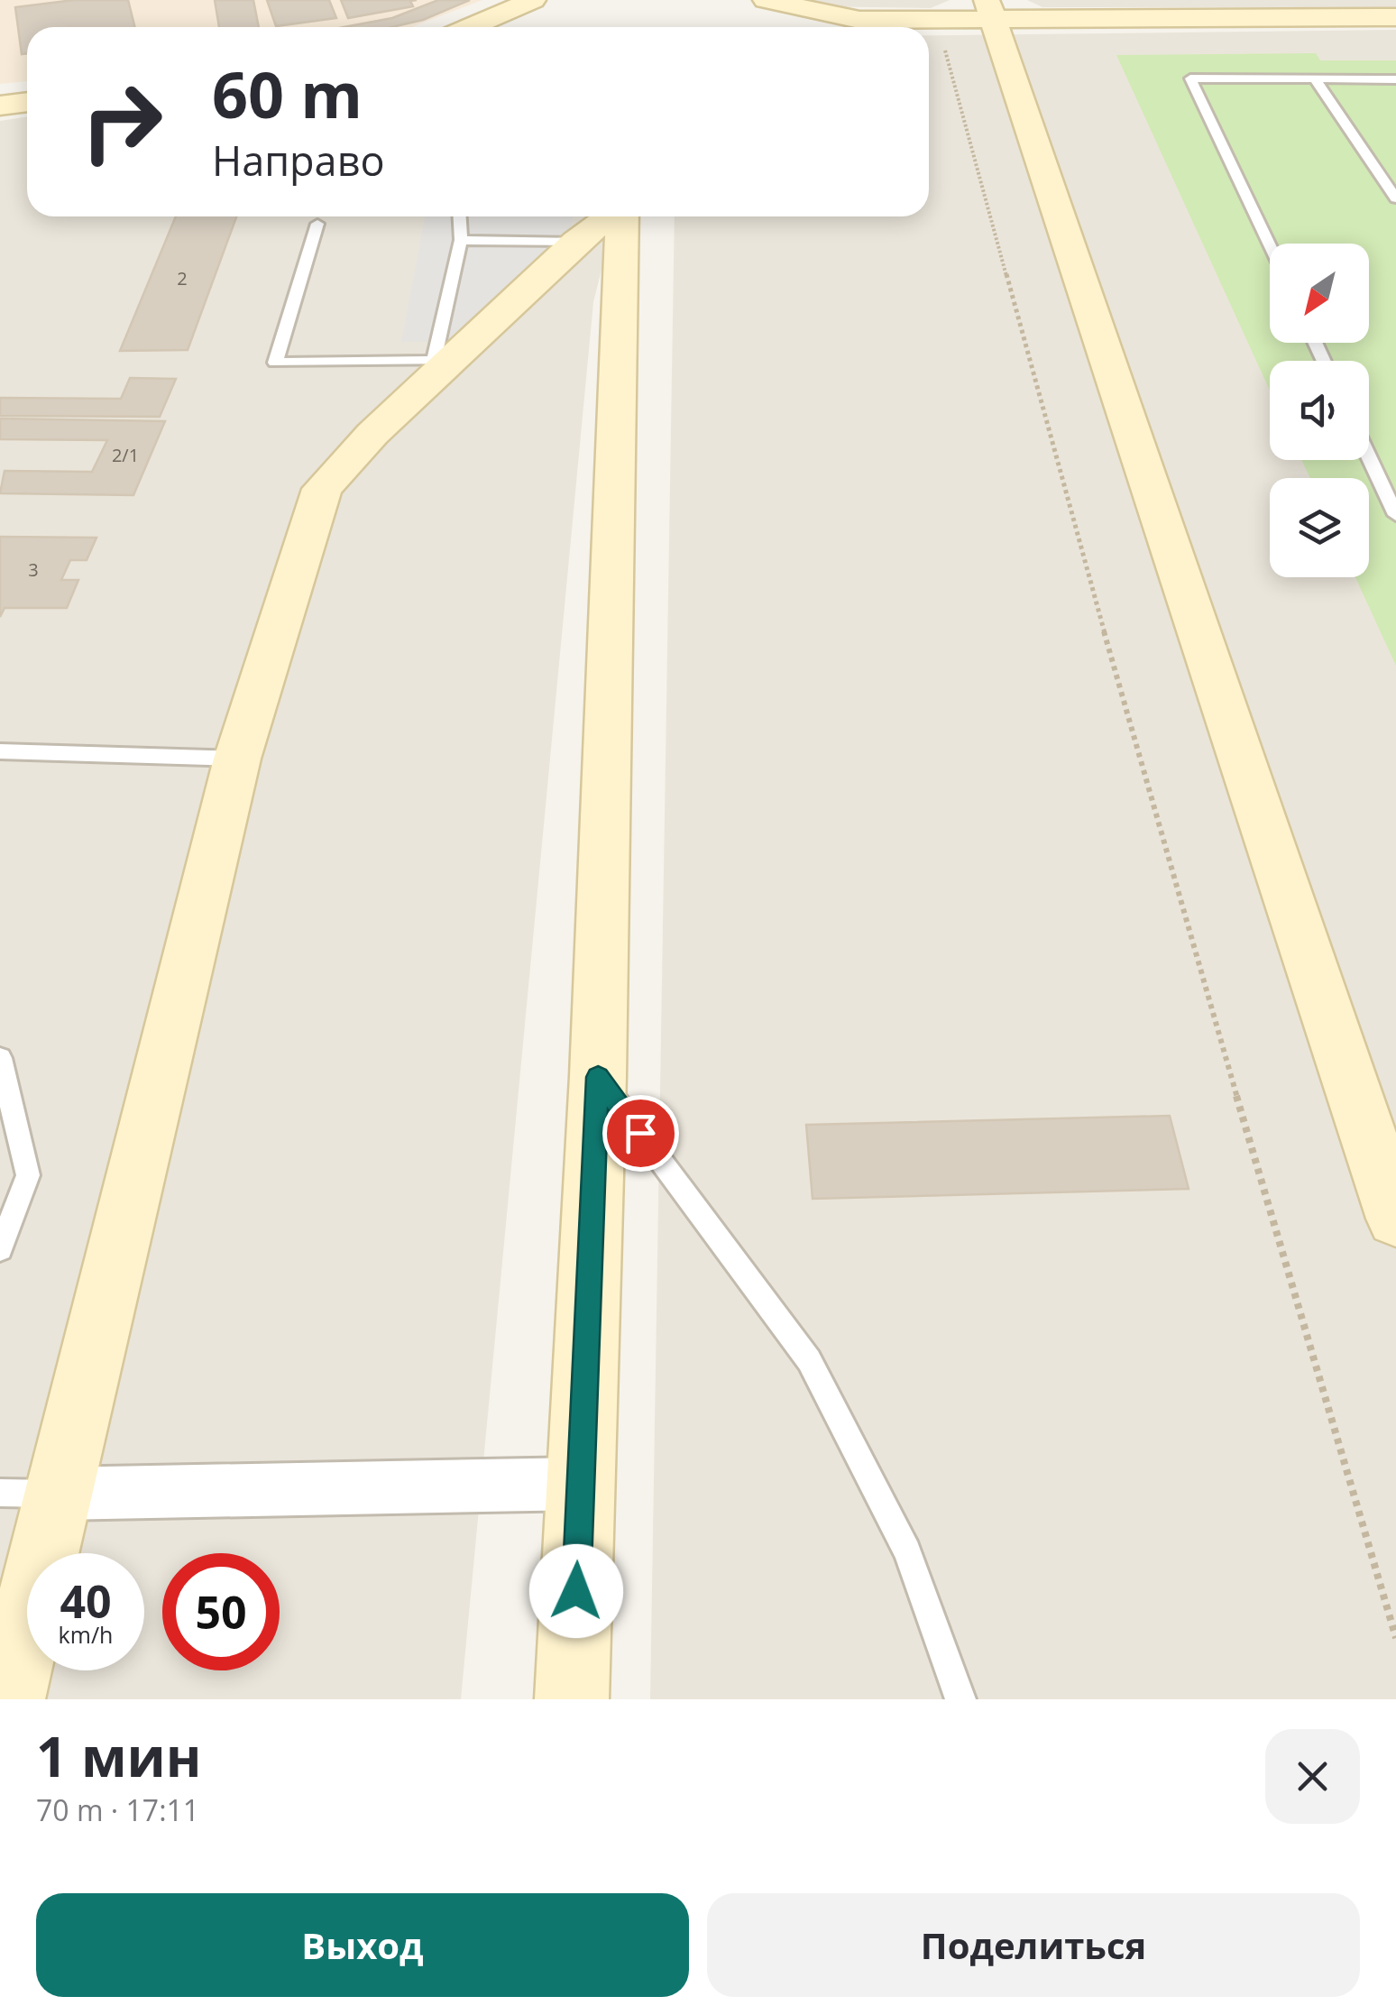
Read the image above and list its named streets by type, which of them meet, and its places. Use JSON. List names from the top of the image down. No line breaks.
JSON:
{"house_numbers":["2","2/1","3"],"north":"bottom left","page":{"turn":["60 m","Направо"],"speed":"40 km/h","limit":"50","heading":["1 мин","70 m · 17:11"],"buttons":["Выход","Поделиться"]}}
